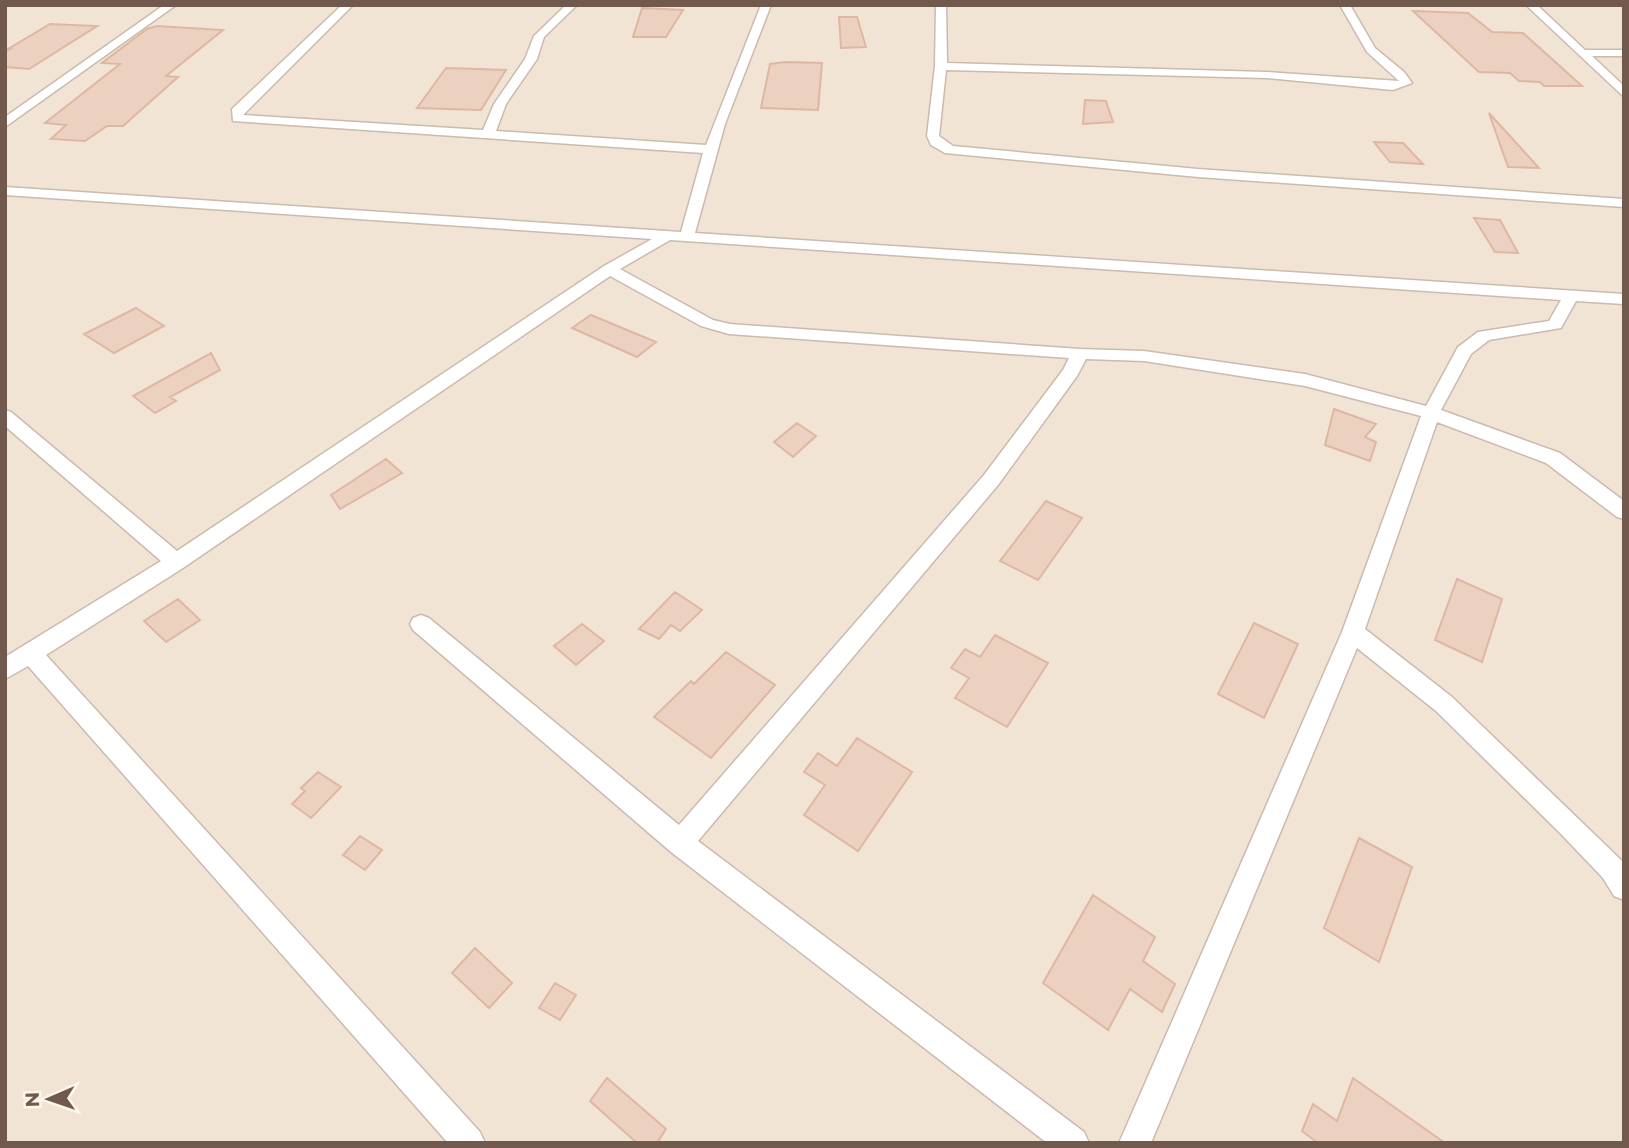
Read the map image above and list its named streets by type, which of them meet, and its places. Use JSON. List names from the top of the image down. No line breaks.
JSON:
{"north":"left"}
